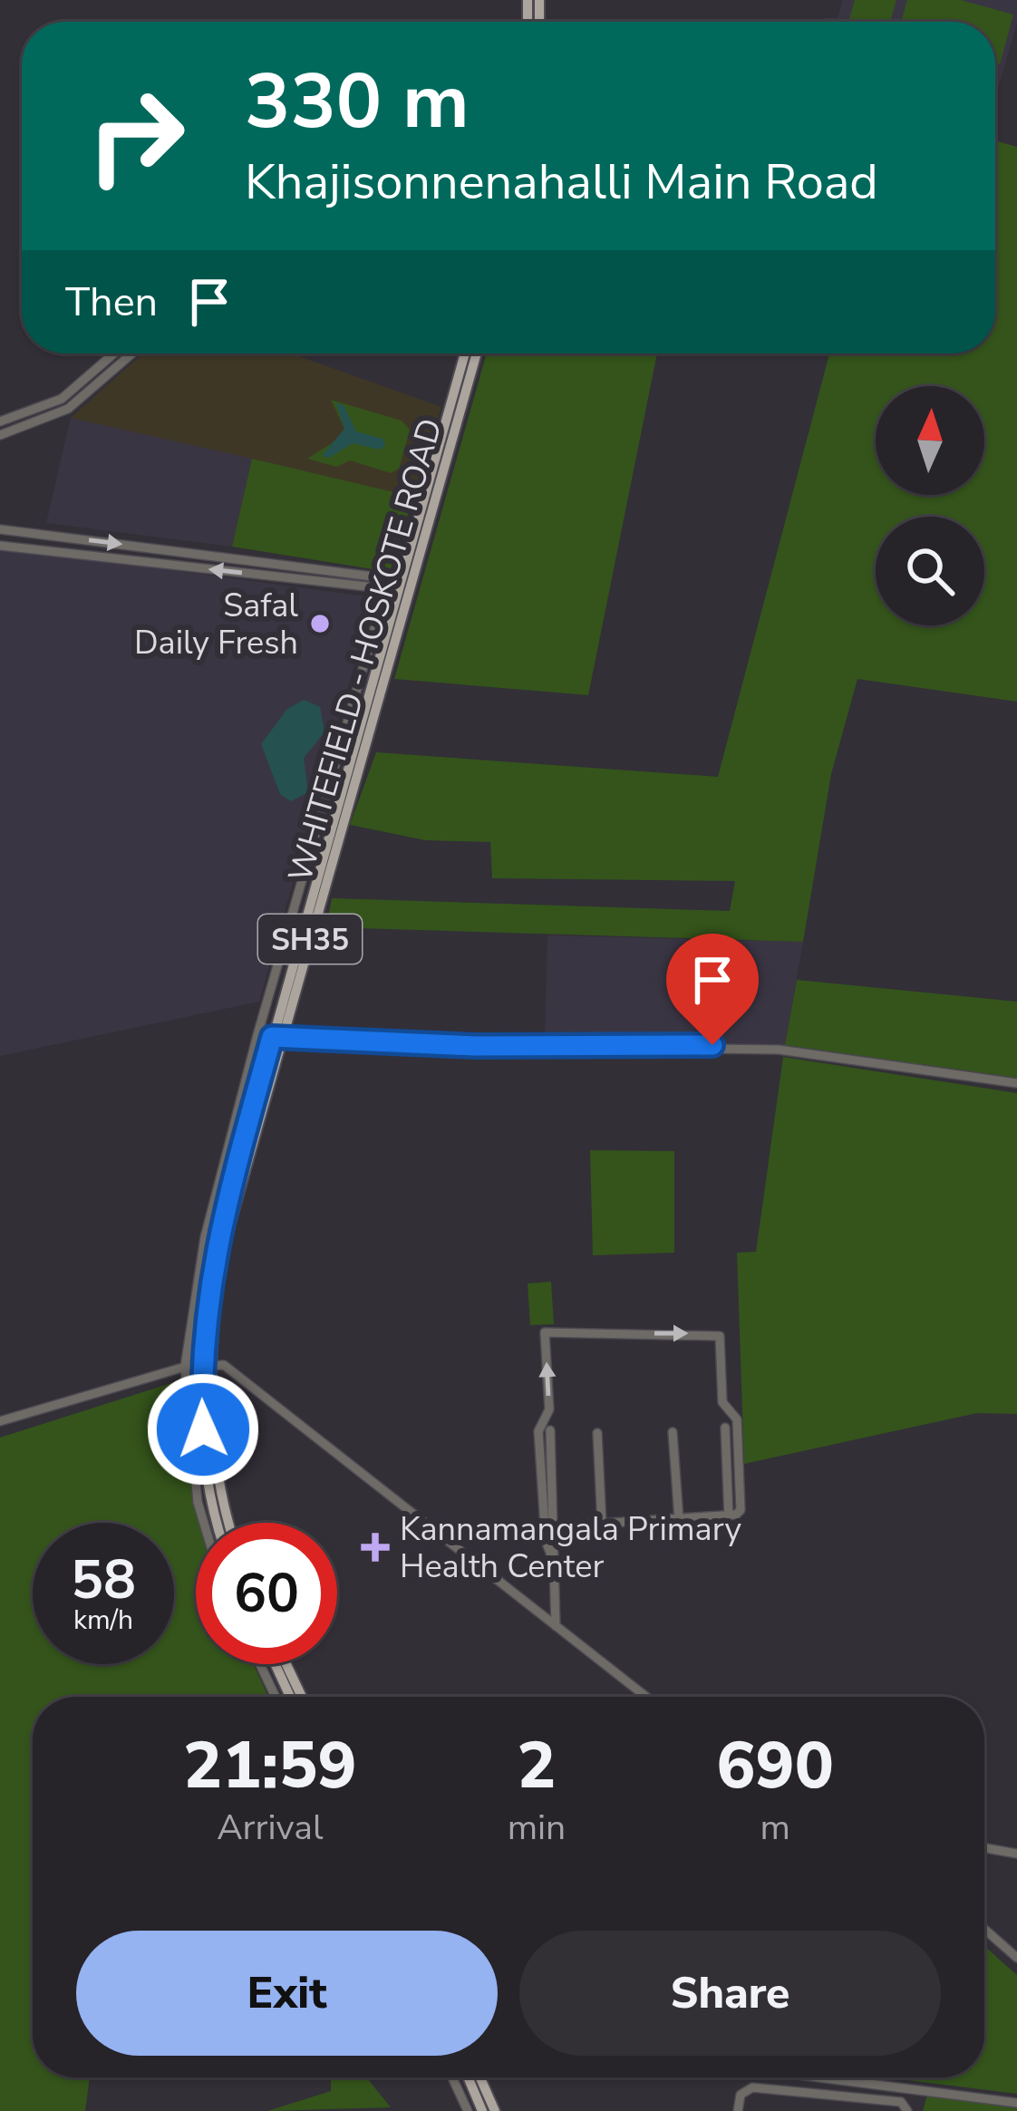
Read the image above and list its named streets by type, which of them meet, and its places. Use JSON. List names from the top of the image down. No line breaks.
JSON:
{"streets":{"main road":["WHITEFIELD - HOSKOTE ROAD","SH35"]},"places":{"other":["Safal Daily Fresh"],"health":["Kannamangala Primary Health Center"]},"north":"top","page":{"turn":["330 m","Khajisonnenahalli Main Road"],"then":"Then","speed":"58 km/h","limit":"60","eta":["21:59","Arrival","2","min","690","m"],"buttons":["Exit","Share"]}}
